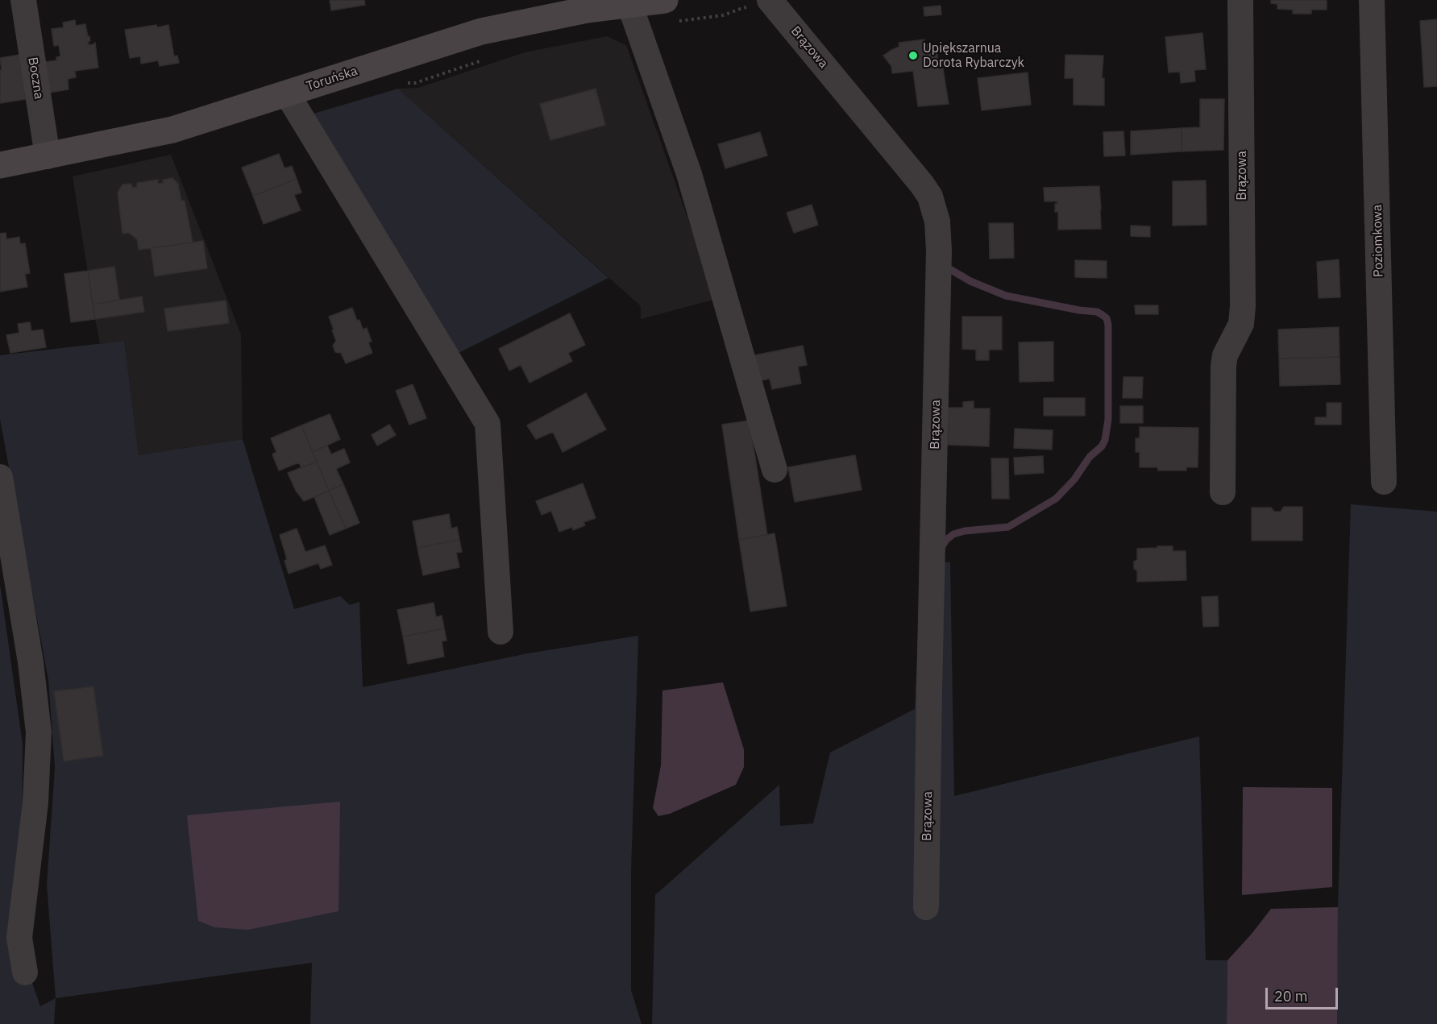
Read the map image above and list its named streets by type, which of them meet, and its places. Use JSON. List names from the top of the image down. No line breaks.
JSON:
{"streets":{"main road":["Toruńska"],"street":["Brązowa","Boczna","Poziomkowa"]},"crossings":[["Boczna","Toruńska"]],"places":["Upiększarnua Dorota Rybarczyk"],"scale_bar":"20 m"}
